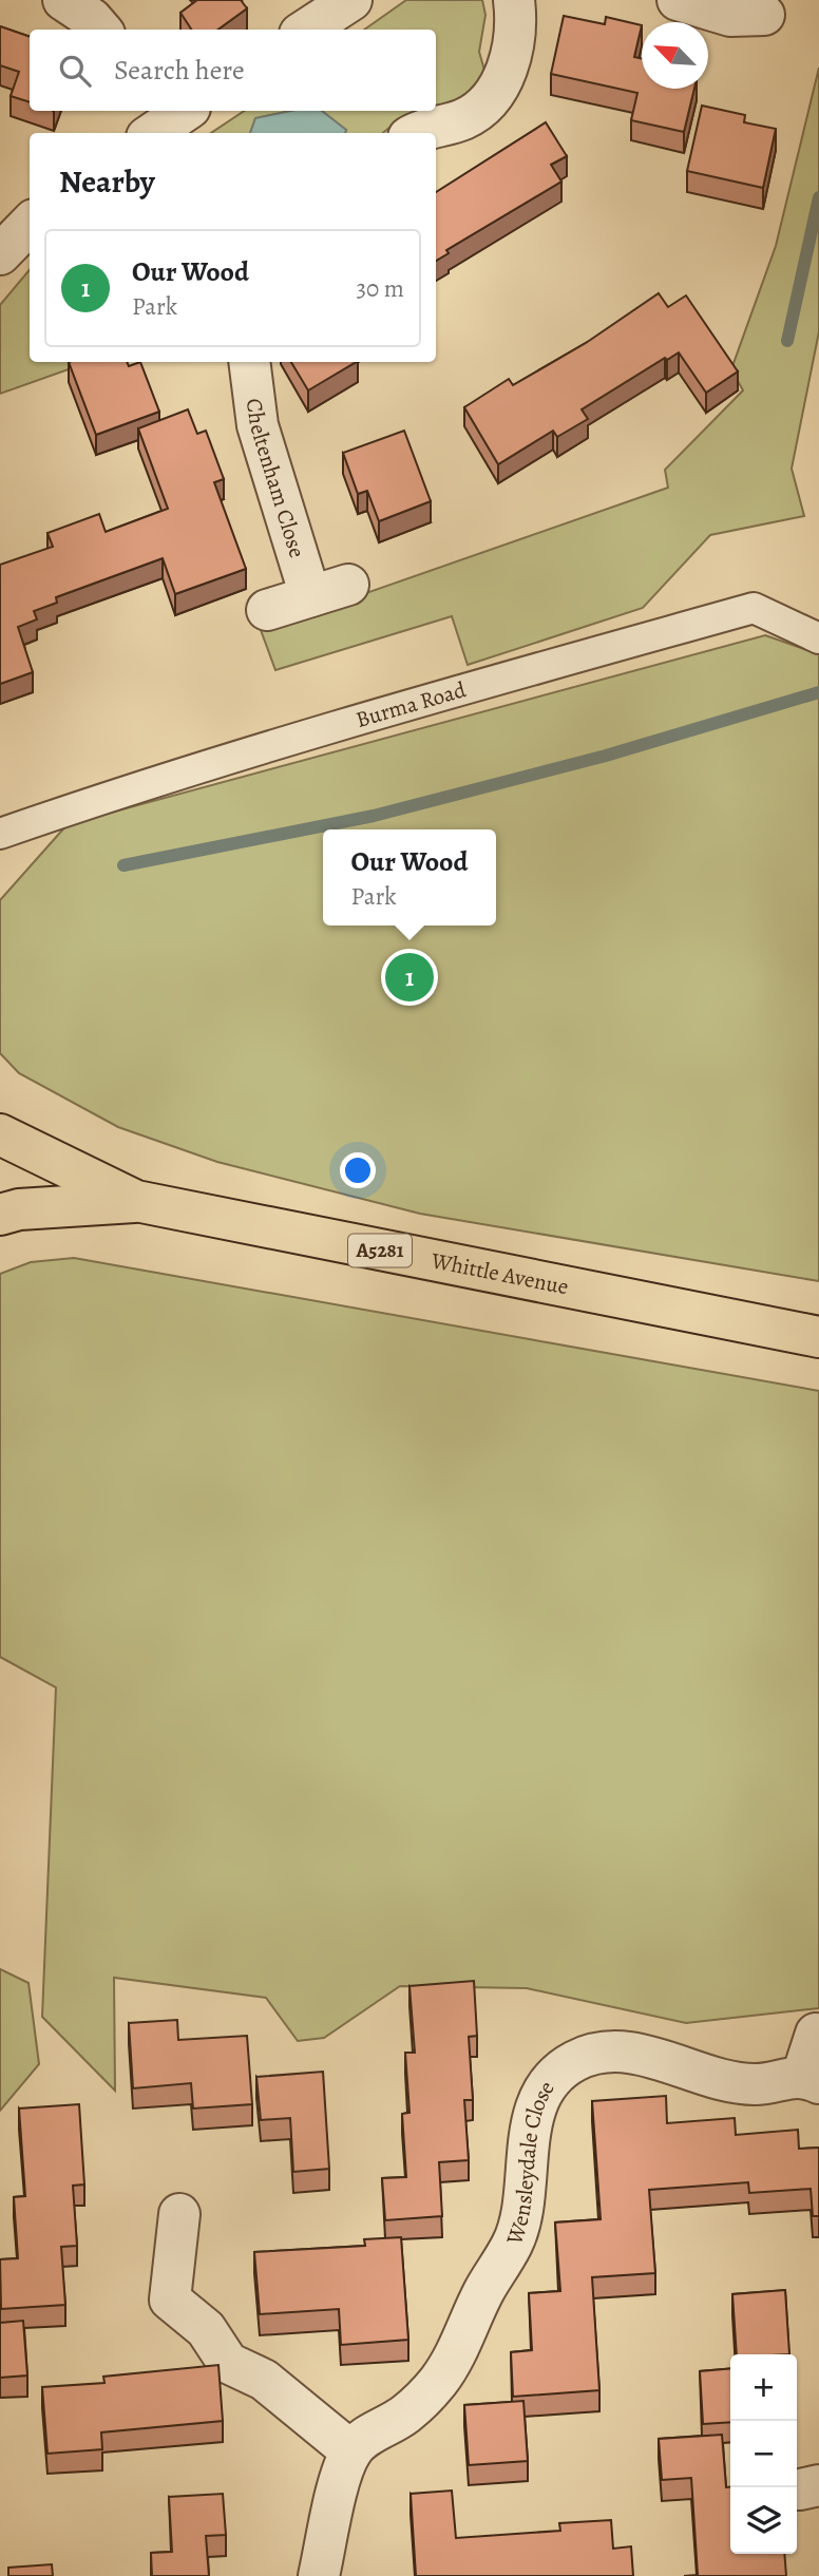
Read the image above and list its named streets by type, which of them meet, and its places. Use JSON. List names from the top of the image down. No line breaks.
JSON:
{"streets":{"main road":["A5281","Whittle Avenue"],"street":["Cheltenham Close","Burma Road","Wensleydale Close"]},"north":"top left","page":{"search":"Search here","heading":"Nearby","list":[{"mark":"1","name":"Our Wood","note":"Park","value":"30 m"}],"popup":["Our Wood","Park"],"pins":"1","map_buttons":["+","−"]}}
